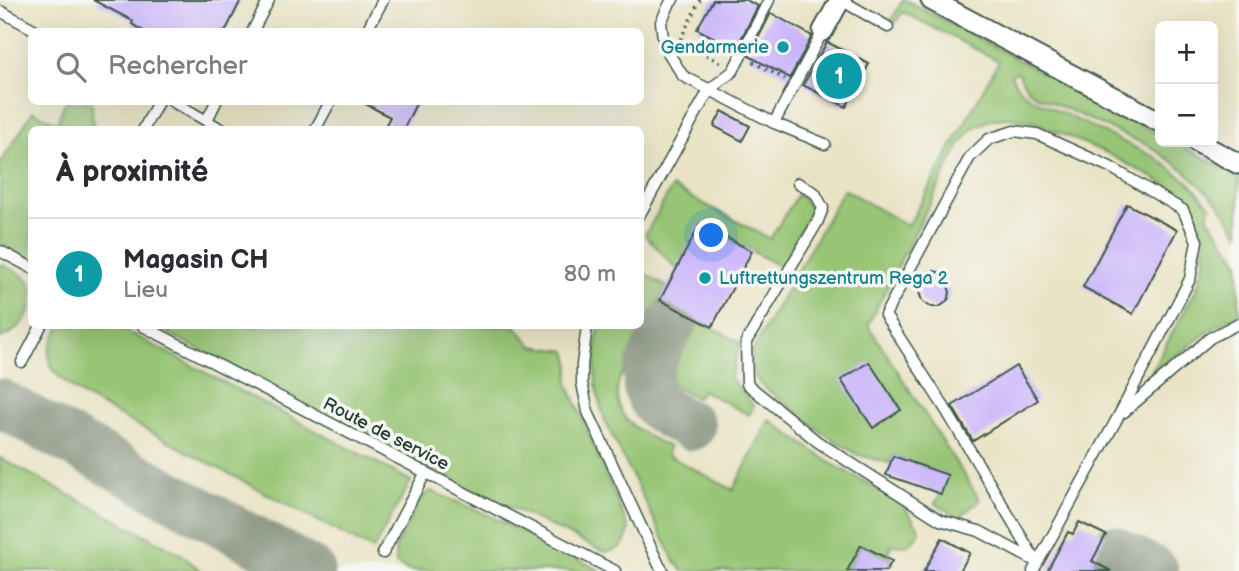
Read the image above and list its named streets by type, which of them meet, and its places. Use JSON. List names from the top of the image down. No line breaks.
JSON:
{"streets":{"lane":["Route de service"]},"places":["Gendarmerie","Luftrettungszentrum Rega 2"],"page":{"map_buttons":["+","−"],"search":"Rechercher","pins":"1","heading":"À proximité","list":[{"mark":"1","name":"Magasin CH","note":"Lieu","value":"80 m"}]}}
